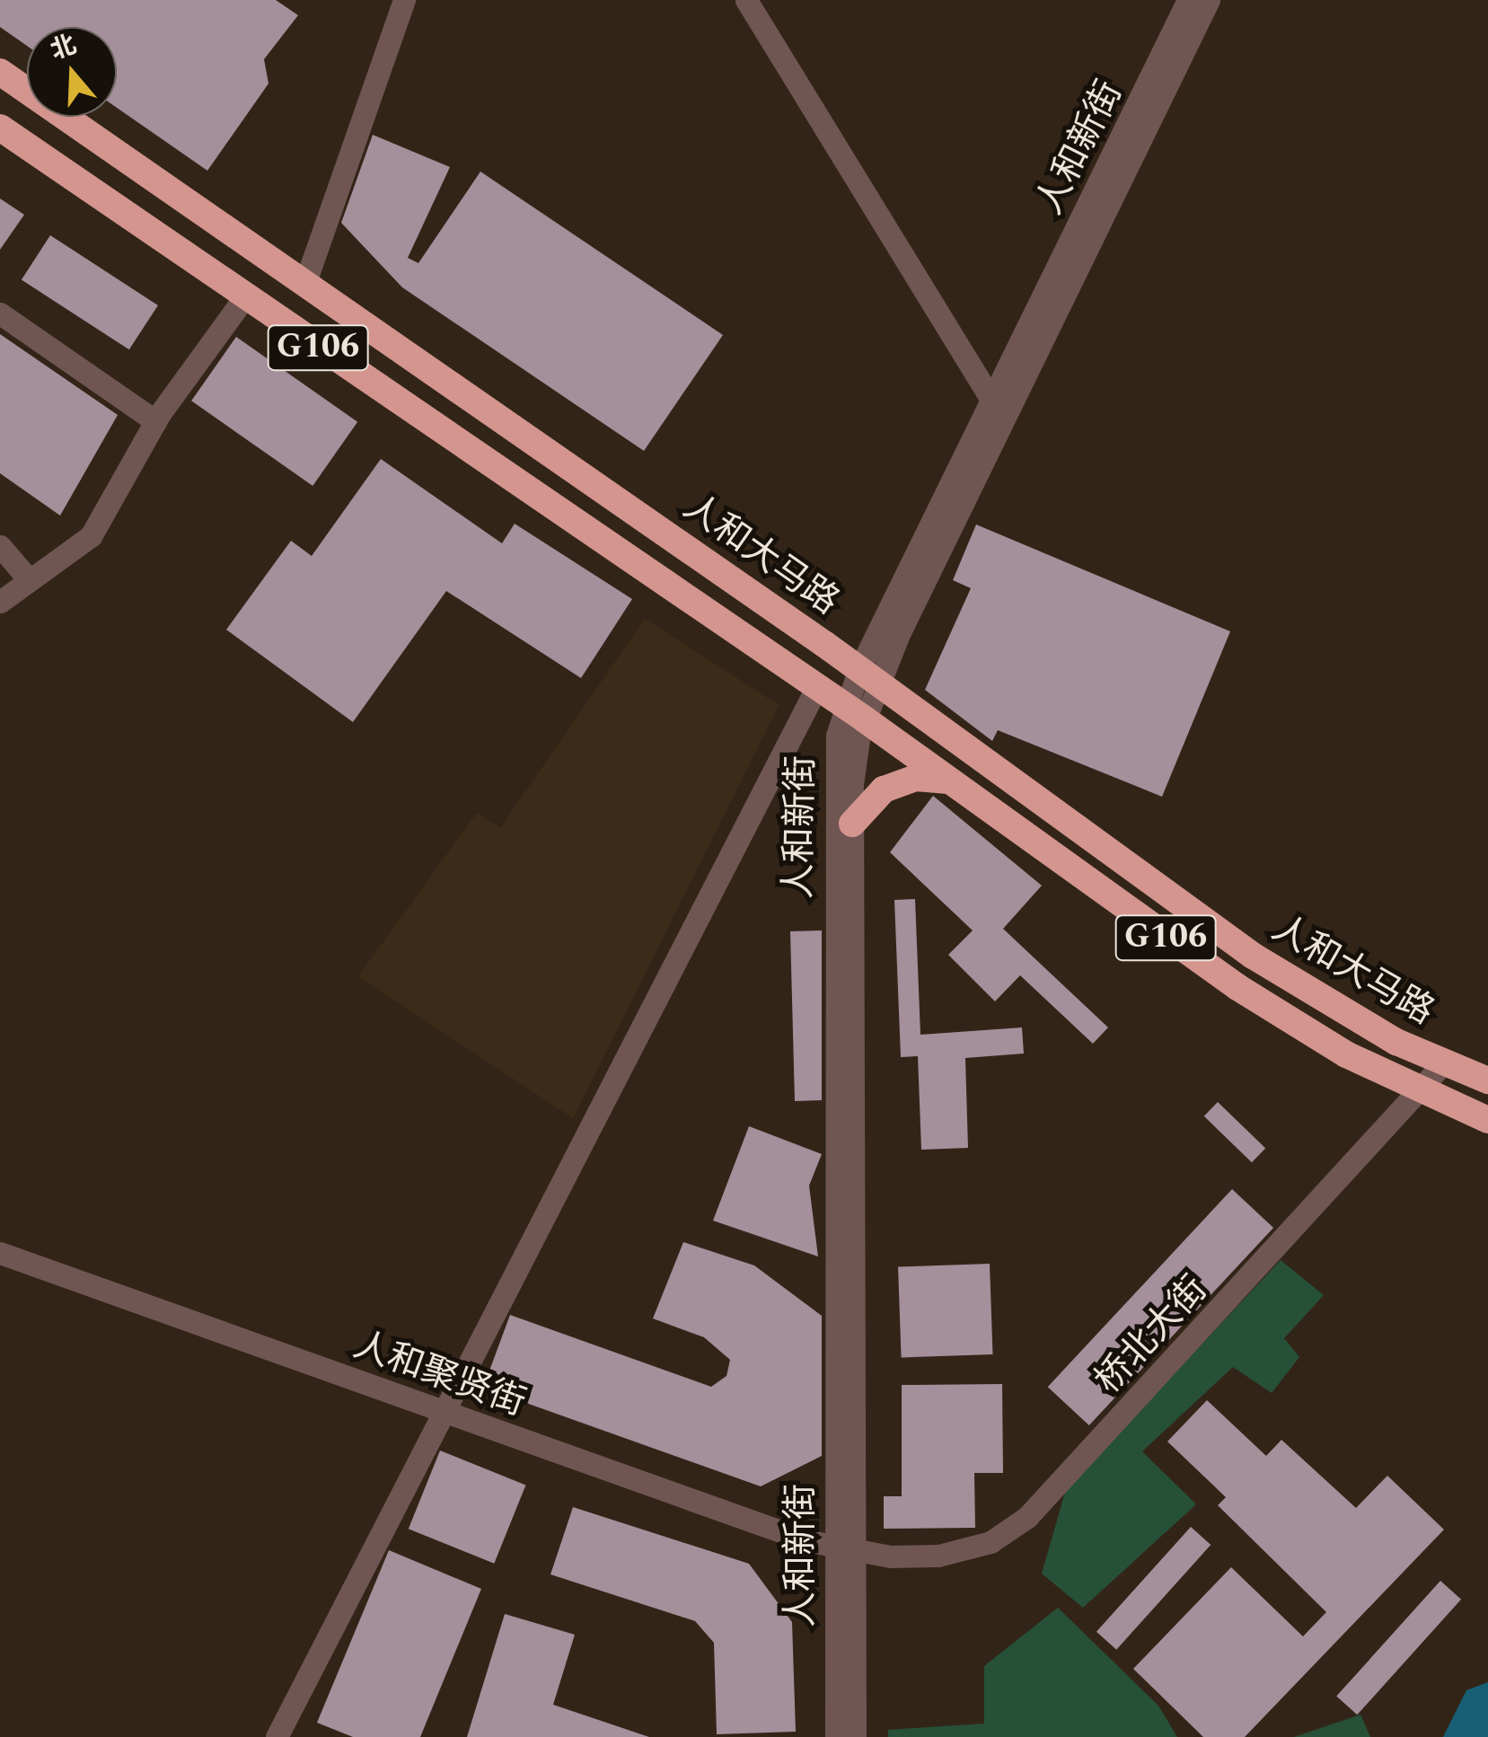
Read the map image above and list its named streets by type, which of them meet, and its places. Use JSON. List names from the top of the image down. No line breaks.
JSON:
{"streets":{"highway":["G106","人和大马路"],"street":["人和新街","桥北大街","人和聚贤街"]},"crossings":[["人和新街","人和大马路"],["人和新街","桥北大街"],["人和新街","人和聚贤街"],["人和大马路","桥北大街"],["桥北大街","人和聚贤街"]],"north":"top"}
